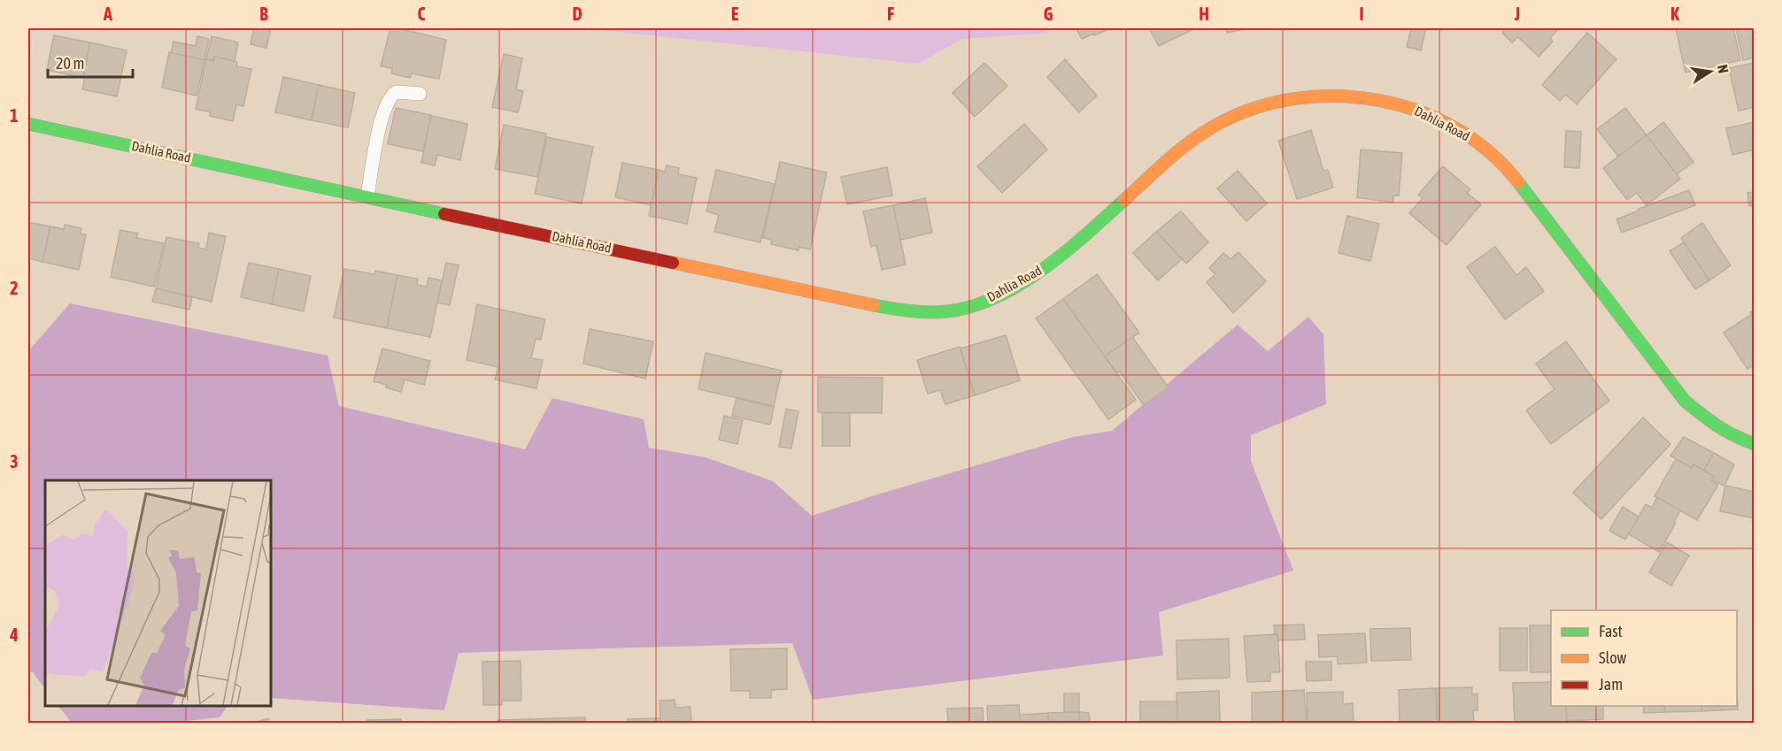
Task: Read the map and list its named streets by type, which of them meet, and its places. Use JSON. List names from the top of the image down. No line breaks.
{"streets":{"street":["Dahlia Road"]},"legend":["Fast","Slow","Jam"],"scale_bar":"20 m","north":"right","grid":{"columns":["A","B","C","D","E","F","G","H","I","J","K"],"rows":["1","2","3","4"]}}
